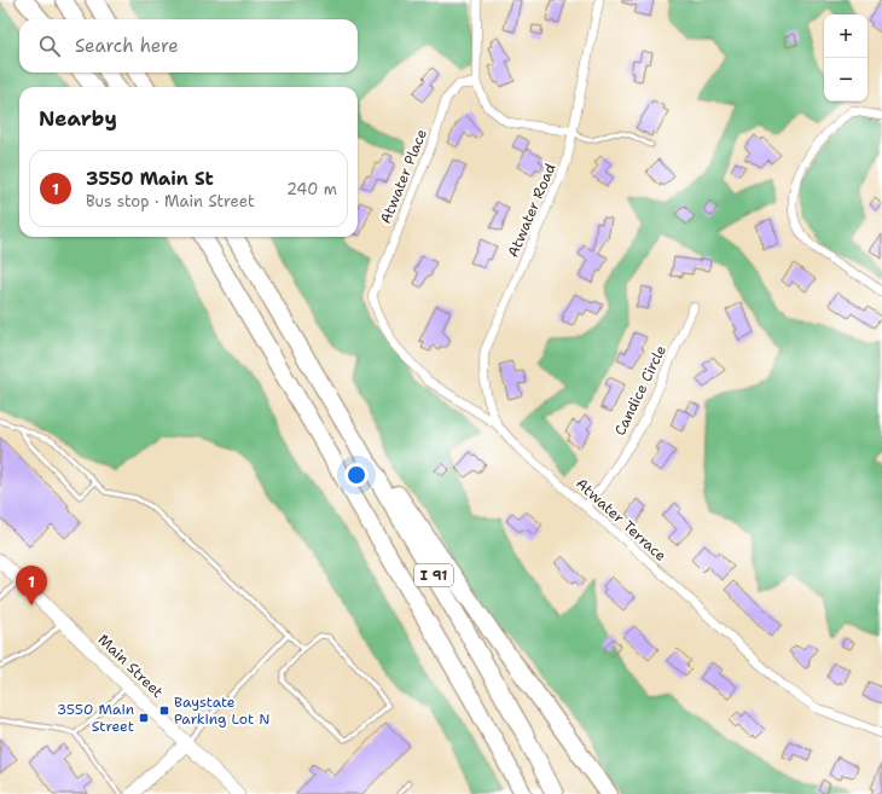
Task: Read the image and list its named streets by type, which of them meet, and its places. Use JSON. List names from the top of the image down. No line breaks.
{"streets":{"highway":["I 91"],"main road":["Main Street"],"street":["Atwater Place","Atwater Road","Candice Circle","Atwater Terrace"]},"crossings":[["Atwater Place","Atwater Terrace"],["Atwater Road","Atwater Terrace"],["Candice Circle","Atwater Terrace"]],"places":{"transit":["Baystate Parking Lot N","3550 Main Street"]},"page":{"map_buttons":["+","−"],"search":"Search here","heading":"Nearby","list":[{"mark":"1","name":"3550 Main St","note":"Bus stop · Main Street","value":"240 m"}],"pins":"1"}}
